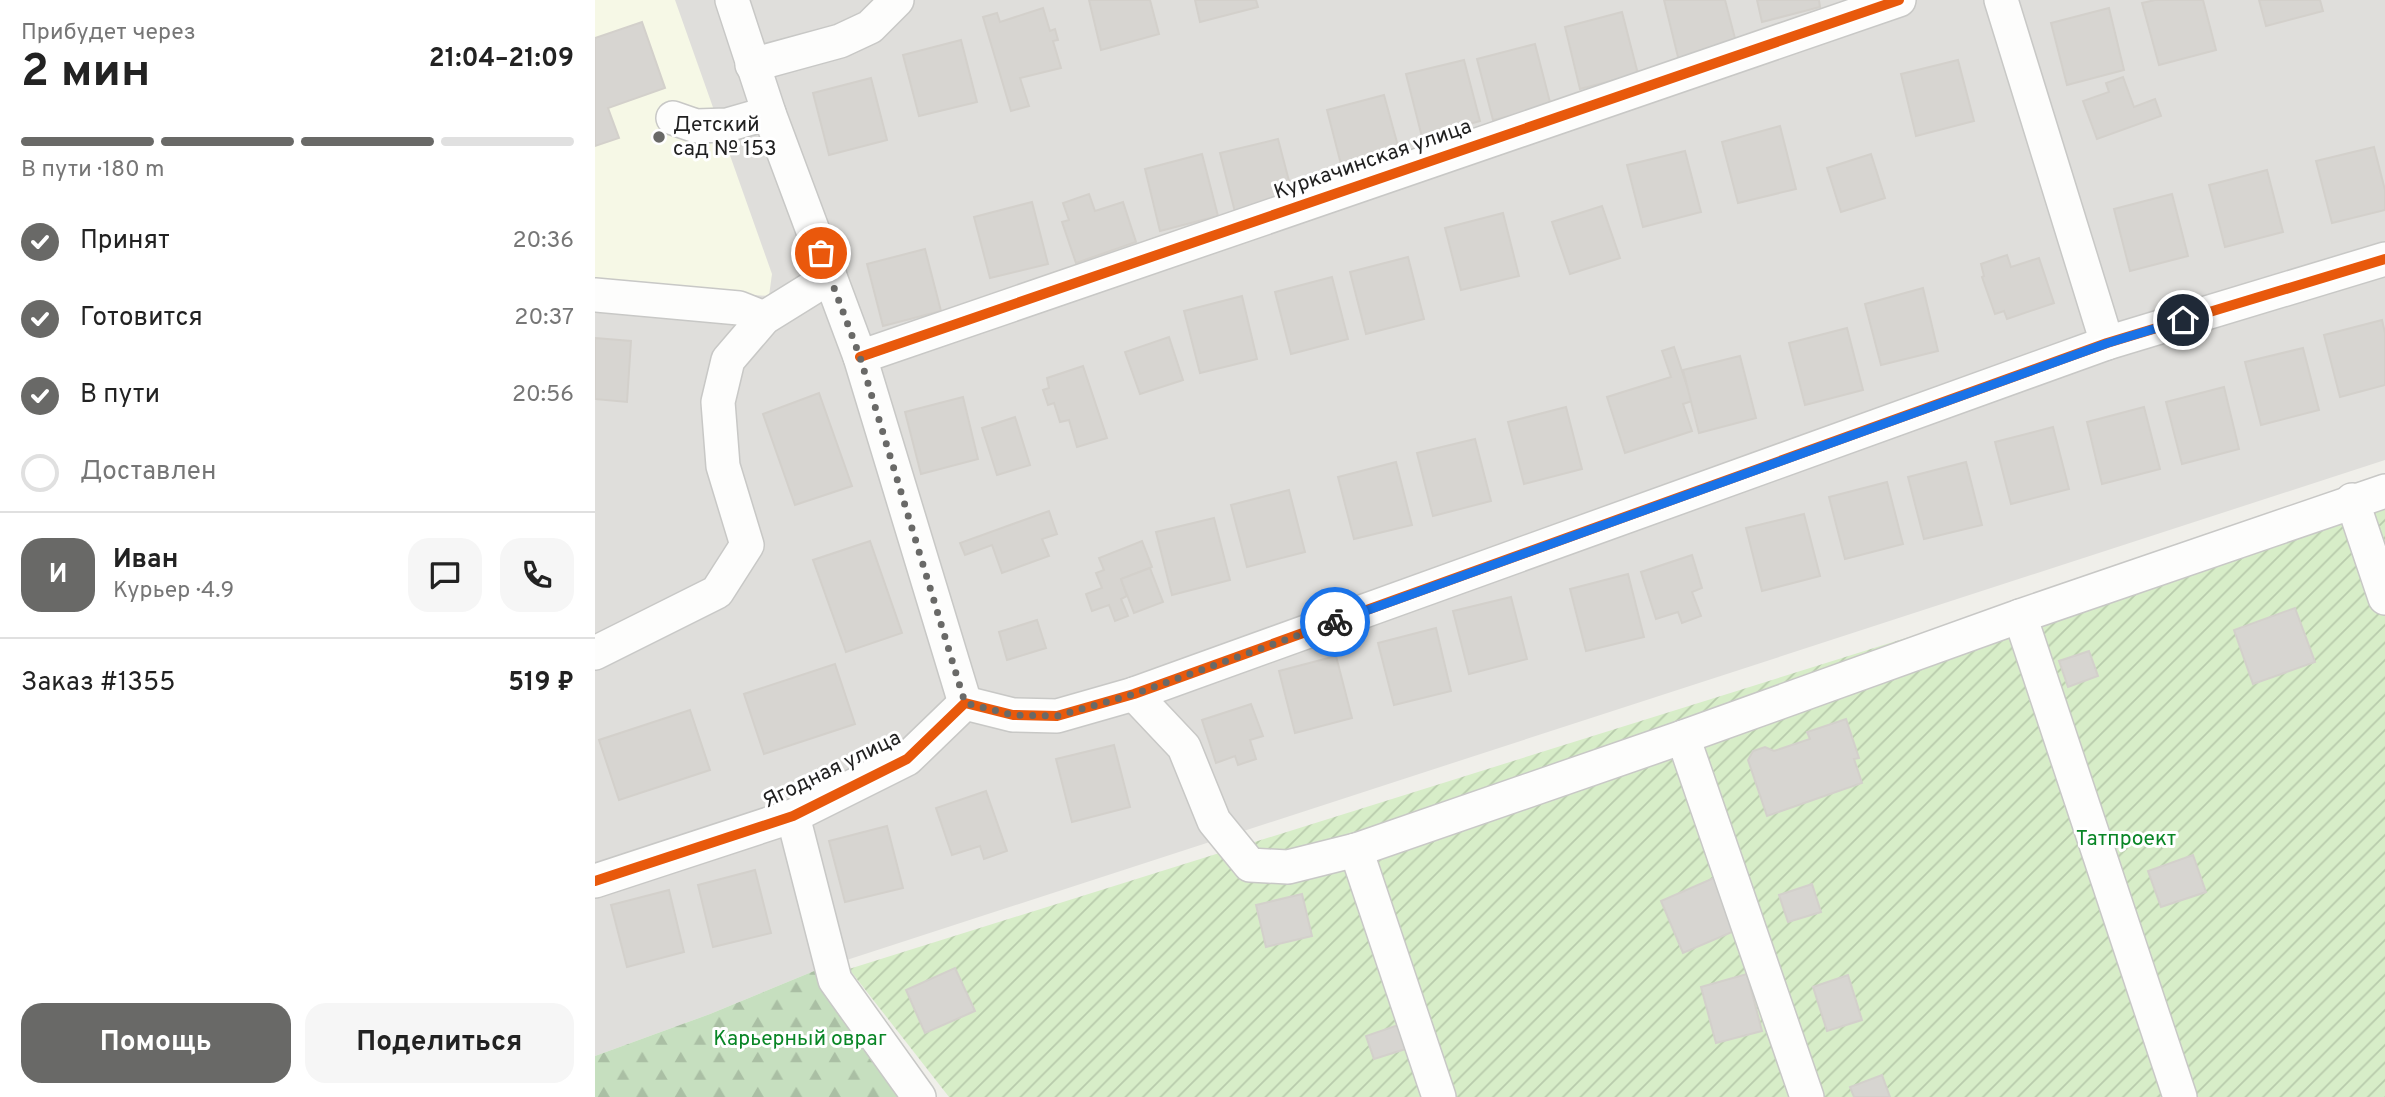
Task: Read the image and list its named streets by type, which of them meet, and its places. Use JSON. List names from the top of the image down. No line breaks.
{"streets":{"street":["Куркачинская улица","Ягодная улица"]},"parks":["Татпроект","Карьерный овраг"],"places":["Детский сад № 153"],"page":{"heading":["2 мин","Прибудет через","21:04–21:09"],"panel":["Иван","Курьер · 4.9","Заказ #1355","519 ₽"],"bar":"В пути · 180 m","list":[["Принят","20:36"],["Готовится","20:37"],["В пути","20:56"],"Доставлен"],"round":"И","buttons":["Помощь","Поделиться"]}}
